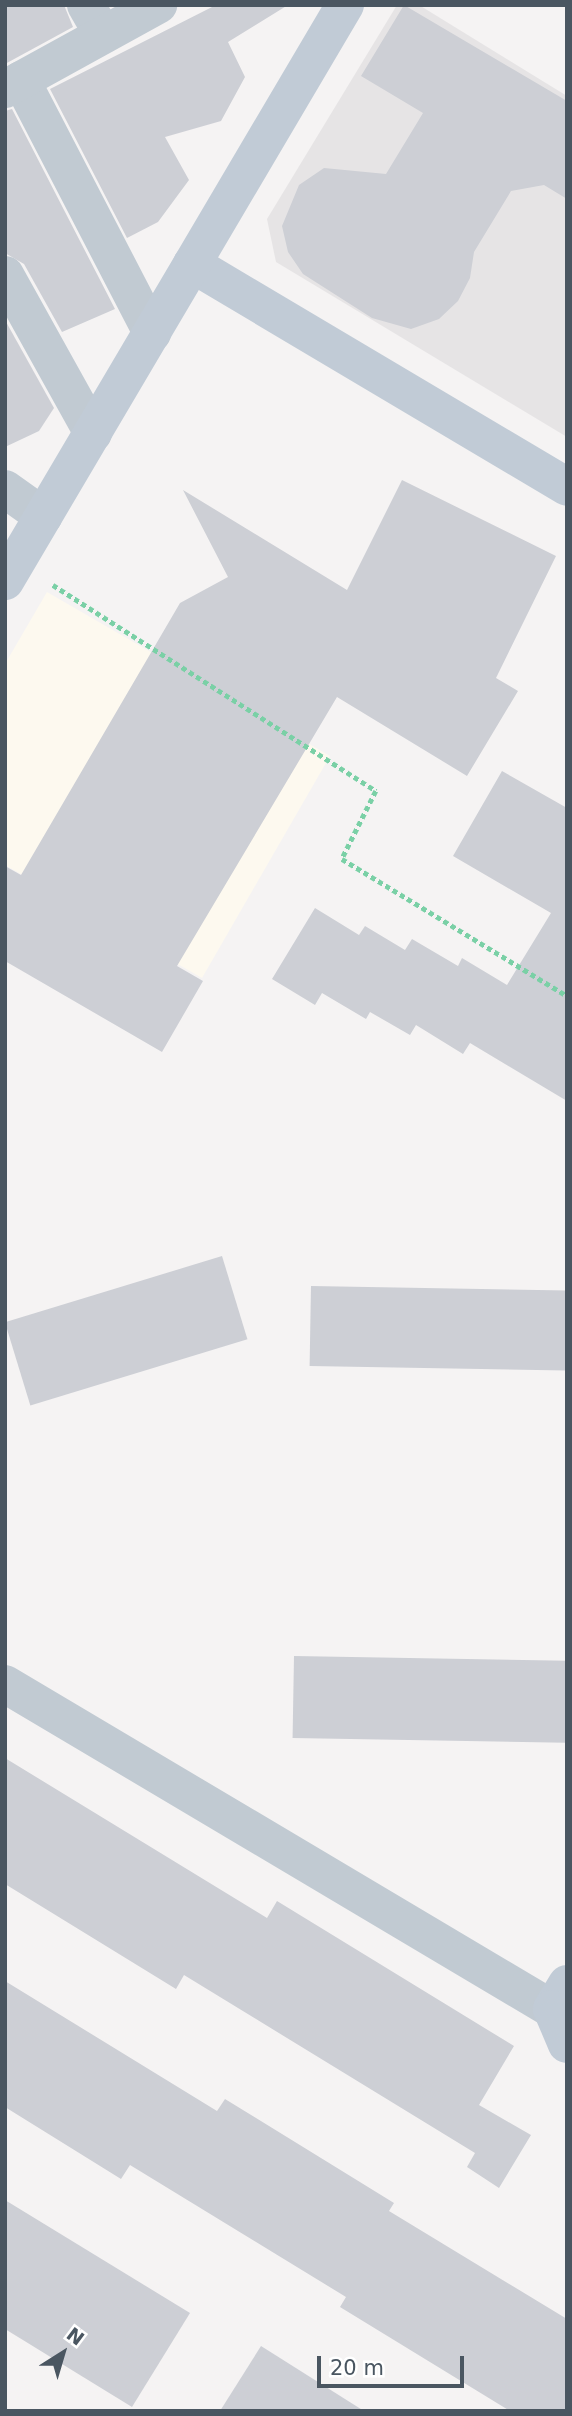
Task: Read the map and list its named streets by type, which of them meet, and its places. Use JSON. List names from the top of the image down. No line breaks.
{"scale_bar":"20 m","north":"top right"}
